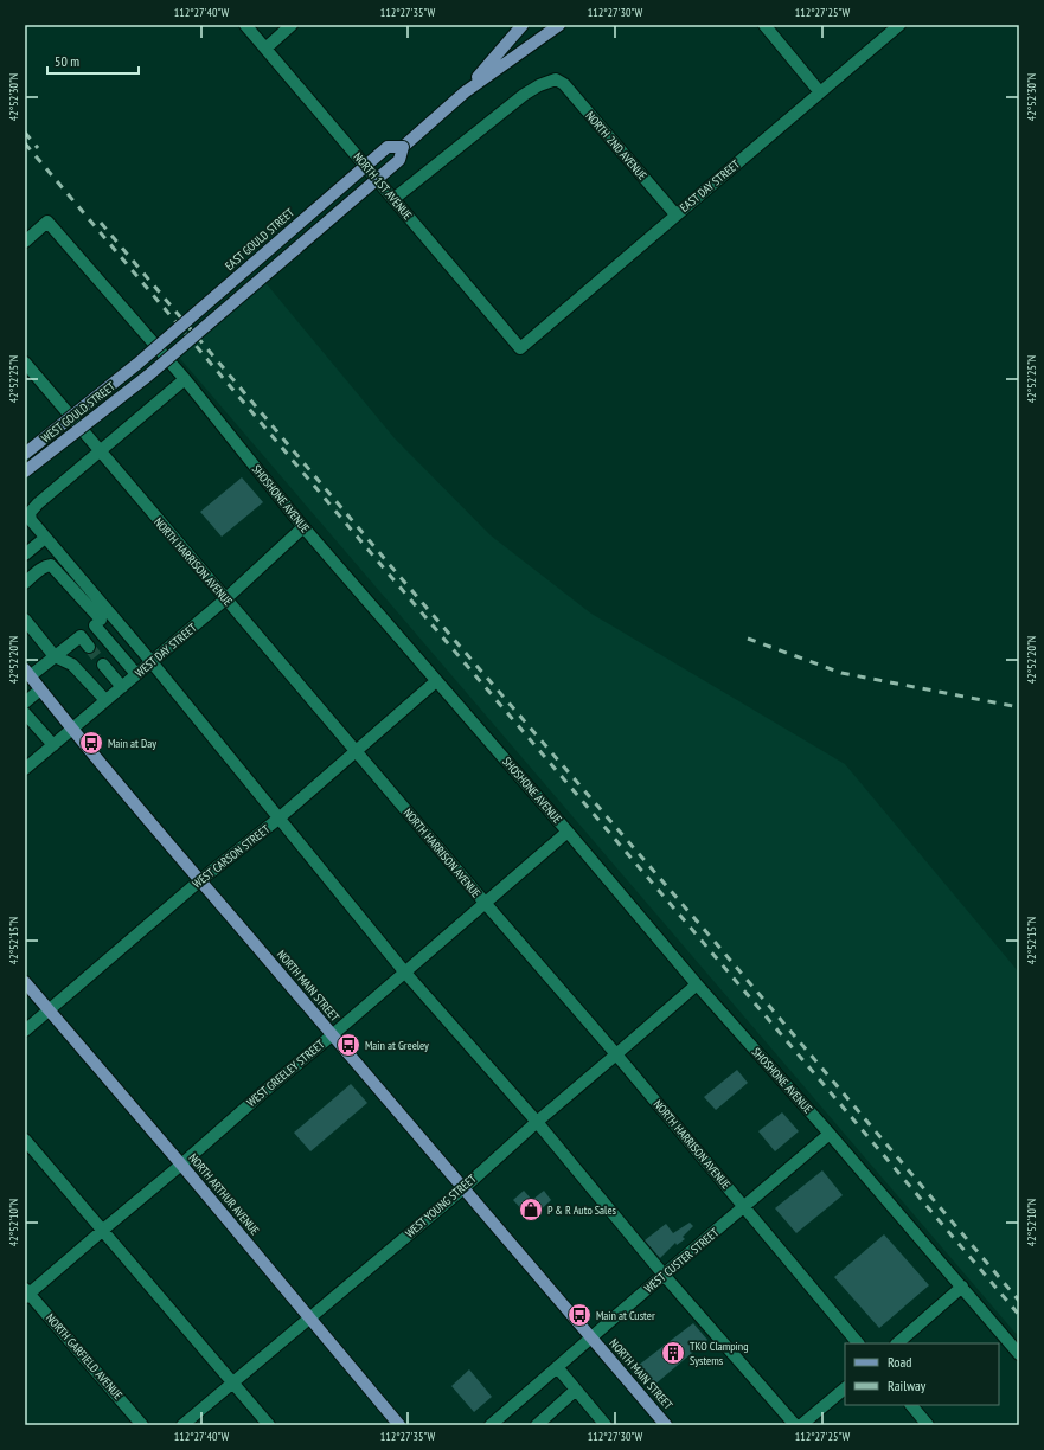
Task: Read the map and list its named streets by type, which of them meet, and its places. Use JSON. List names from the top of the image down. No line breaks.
{"streets":{"main road":["EAST GOULD STREET","WEST GOULD STREET","NORTH MAIN STREET","NORTH ARTHUR AVENUE"],"street":["NORTH 2ND AVENUE","NORTH 1ST AVENUE","EAST DAY STREET","SHOSHONE AVENUE","NORTH HARRISON AVENUE","WEST DAY STREET","WEST CARSON STREET","WEST GREELEY STREET","WEST YOUNG STREET","WEST CUSTER STREET","NORTH GARFIELD AVENUE"]},"crossings":[["NORTH 2ND AVENUE","NORTH 1ST AVENUE"],["NORTH 2ND AVENUE","EAST DAY STREET"],["NORTH 1ST AVENUE","EAST DAY STREET"],["EAST GOULD STREET","WEST GOULD STREET"],["SHOSHONE AVENUE","WEST DAY STREET"],["SHOSHONE AVENUE","WEST CARSON STREET"],["SHOSHONE AVENUE","WEST GREELEY STREET"],["SHOSHONE AVENUE","WEST YOUNG STREET"],["SHOSHONE AVENUE","WEST CUSTER STREET"],["NORTH HARRISON AVENUE","WEST DAY STREET"],["NORTH HARRISON AVENUE","WEST CARSON STREET"],["NORTH HARRISON AVENUE","WEST GREELEY STREET"],["NORTH HARRISON AVENUE","WEST YOUNG STREET"],["NORTH HARRISON AVENUE","WEST CUSTER STREET"],["WEST DAY STREET","NORTH MAIN STREET"],["WEST CARSON STREET","NORTH MAIN STREET"],["WEST CARSON STREET","NORTH ARTHUR AVENUE"],["NORTH MAIN STREET","WEST GREELEY STREET"],["NORTH MAIN STREET","WEST YOUNG STREET"],["NORTH MAIN STREET","WEST CUSTER STREET"],["WEST GREELEY STREET","NORTH ARTHUR AVENUE"],["WEST GREELEY STREET","NORTH GARFIELD AVENUE"],["NORTH ARTHUR AVENUE","WEST YOUNG STREET"]],"places":{"bus stop":["Main at Day","Main at Greeley","Main at Custer"],"shop":["P & R Auto Sales"],"building":["TKO Clamping Systems"]},"legend":["Road","Railway"],"scale_bar":"50 m","coordinates":["112°27'40\"W","112°27'35\"W","112°27'30\"W","112°27'25\"W","42°52'30\"N","42°52'25\"N","42°52'20\"N","42°52'15\"N","42°52'10\"N"]}
